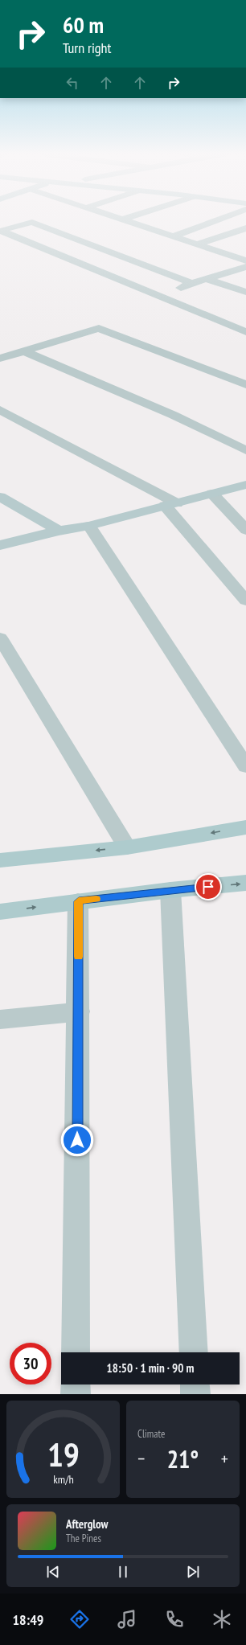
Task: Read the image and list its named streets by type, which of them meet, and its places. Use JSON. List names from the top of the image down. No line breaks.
{"page":{"turn":["60 m","Turn right"],"limit":"30","trip":"18:50 · 1 min · 90 m","tile":"Climate","heat":["−","21°","+"],"song":["Afterglow","The Pines"],"tabs":"18:49","gauge":["19","km/h"]}}
